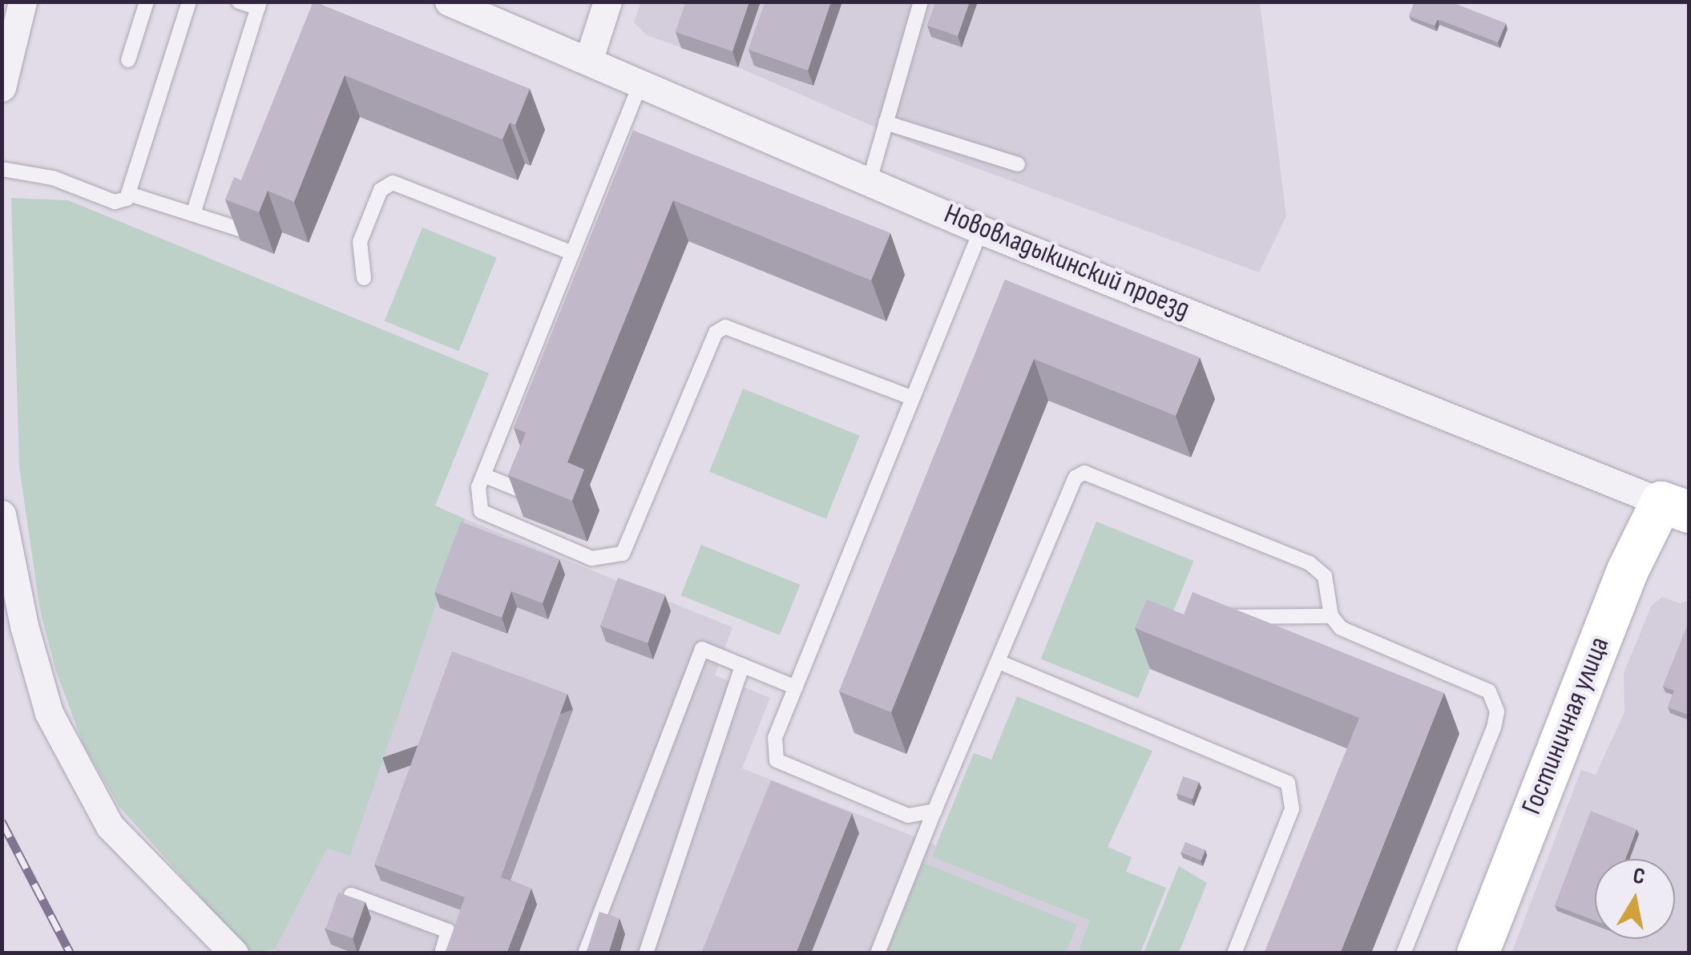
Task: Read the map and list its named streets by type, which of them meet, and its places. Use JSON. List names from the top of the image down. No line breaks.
{"streets":{"street":["Нововладыкинский проезд","Гостиничная улица"]},"crossings":[["Нововладыкинский проезд","Гостиничная улица"]],"north":"top"}
